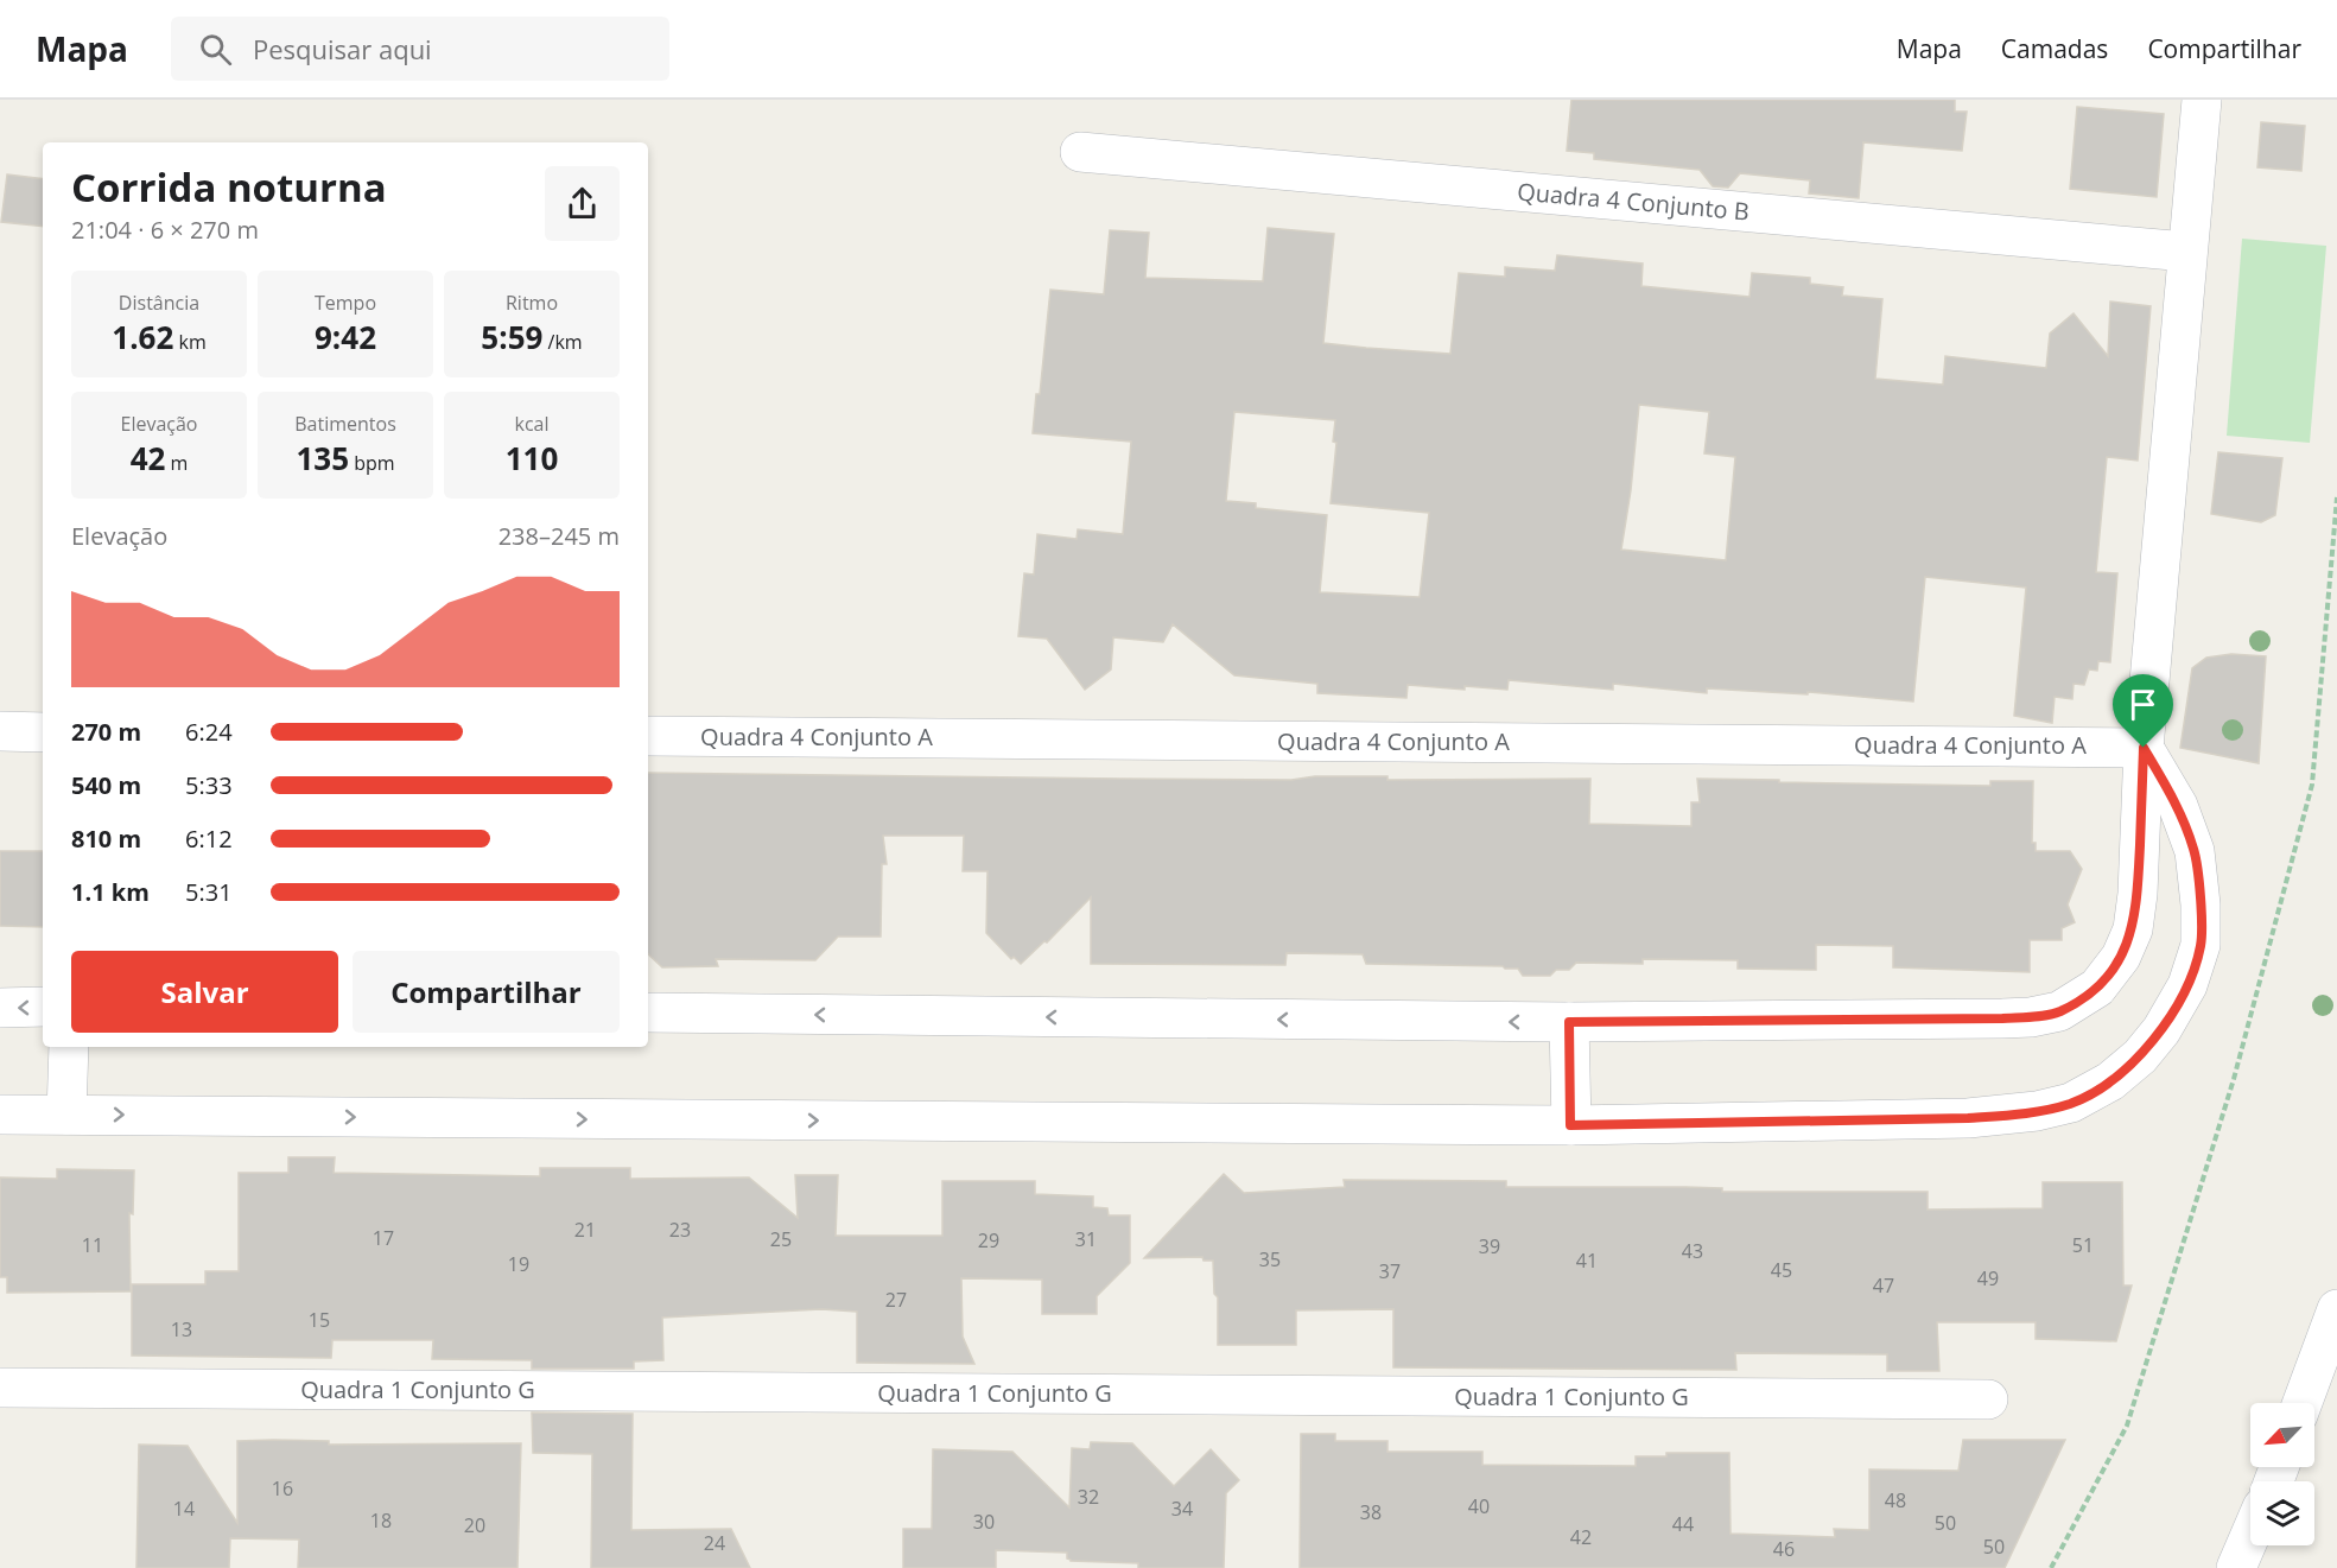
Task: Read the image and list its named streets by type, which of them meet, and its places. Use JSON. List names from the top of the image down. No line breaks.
{"streets":{"street":["Quadra 4 Conjunto B","Quadra 4 Conjunto A","Quadra 1 Conjunto G"]},"house_numbers":["21","23","17","25","31","29","11","51","39","43","35","41","19","45","37","49","47","27","15","13","16","32","48","40","14","34","38","18","30","50","44","20","42","24","50","46"],"north":"bottom left","page":{"header":"Mapa","search":"Pesquisar aqui","nav":["Mapa","Camadas","Compartilhar"],"heading":["Corrida noturna","21:04 · 6 × 270 m"],"stats":[["Distância","1.62 km"],["Tempo","9:42"],["Ritmo","5:59 /km"],["Elevação","42 m"],["Batimentos","135 bpm"],["kcal","110"]],"chart":["Elevação","238–245 m"],"list":[{"name":"270 m","note":"6:24"},{"name":"540 m","note":"5:33"},{"name":"810 m","note":"6:12"},{"name":"1.1 km","note":"5:31"}],"buttons":["Salvar","Compartilhar"]}}
